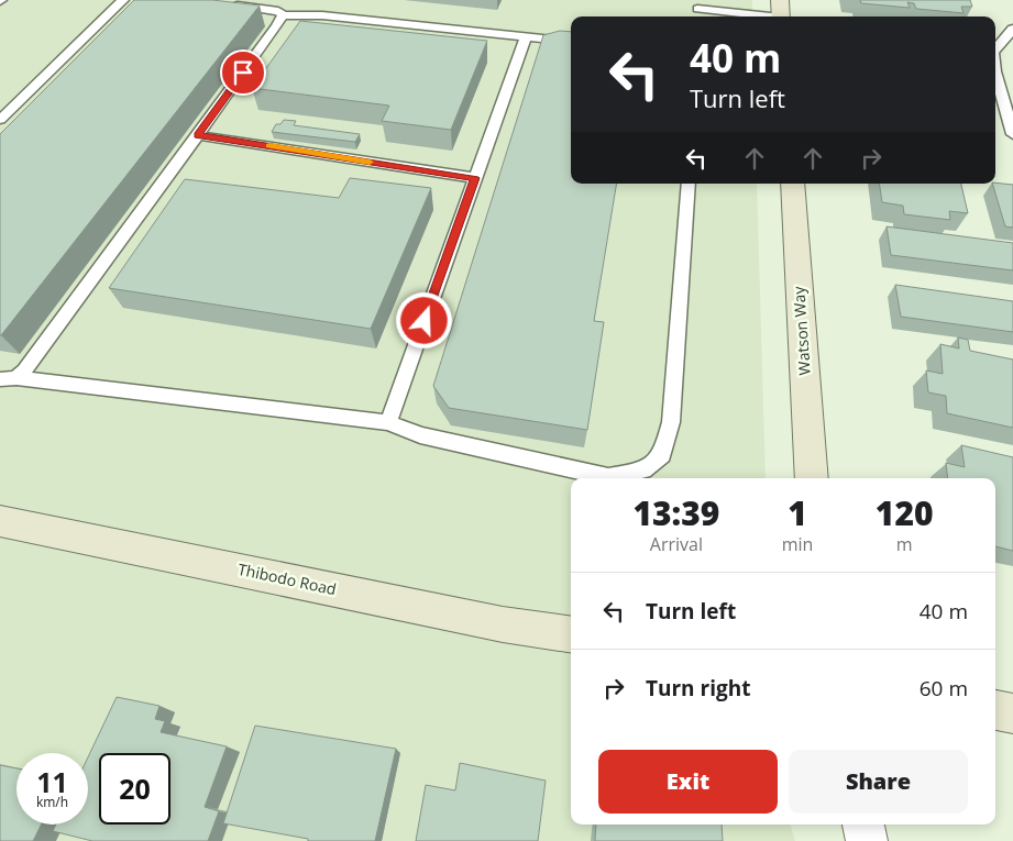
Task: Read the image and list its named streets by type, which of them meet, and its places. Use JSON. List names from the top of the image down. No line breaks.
{"streets":{"street":["Watson Way","Thibodo Road"]},"page":{"turn":["40 m","Turn left"],"eta":["13:39","Arrival","1","min","120","m"],"list":[{"name":"Turn left","value":"40 m"},{"name":"Turn right","value":"60 m"}],"buttons":["Exit","Share"],"speed":"11 km/h","limit":"20"}}
